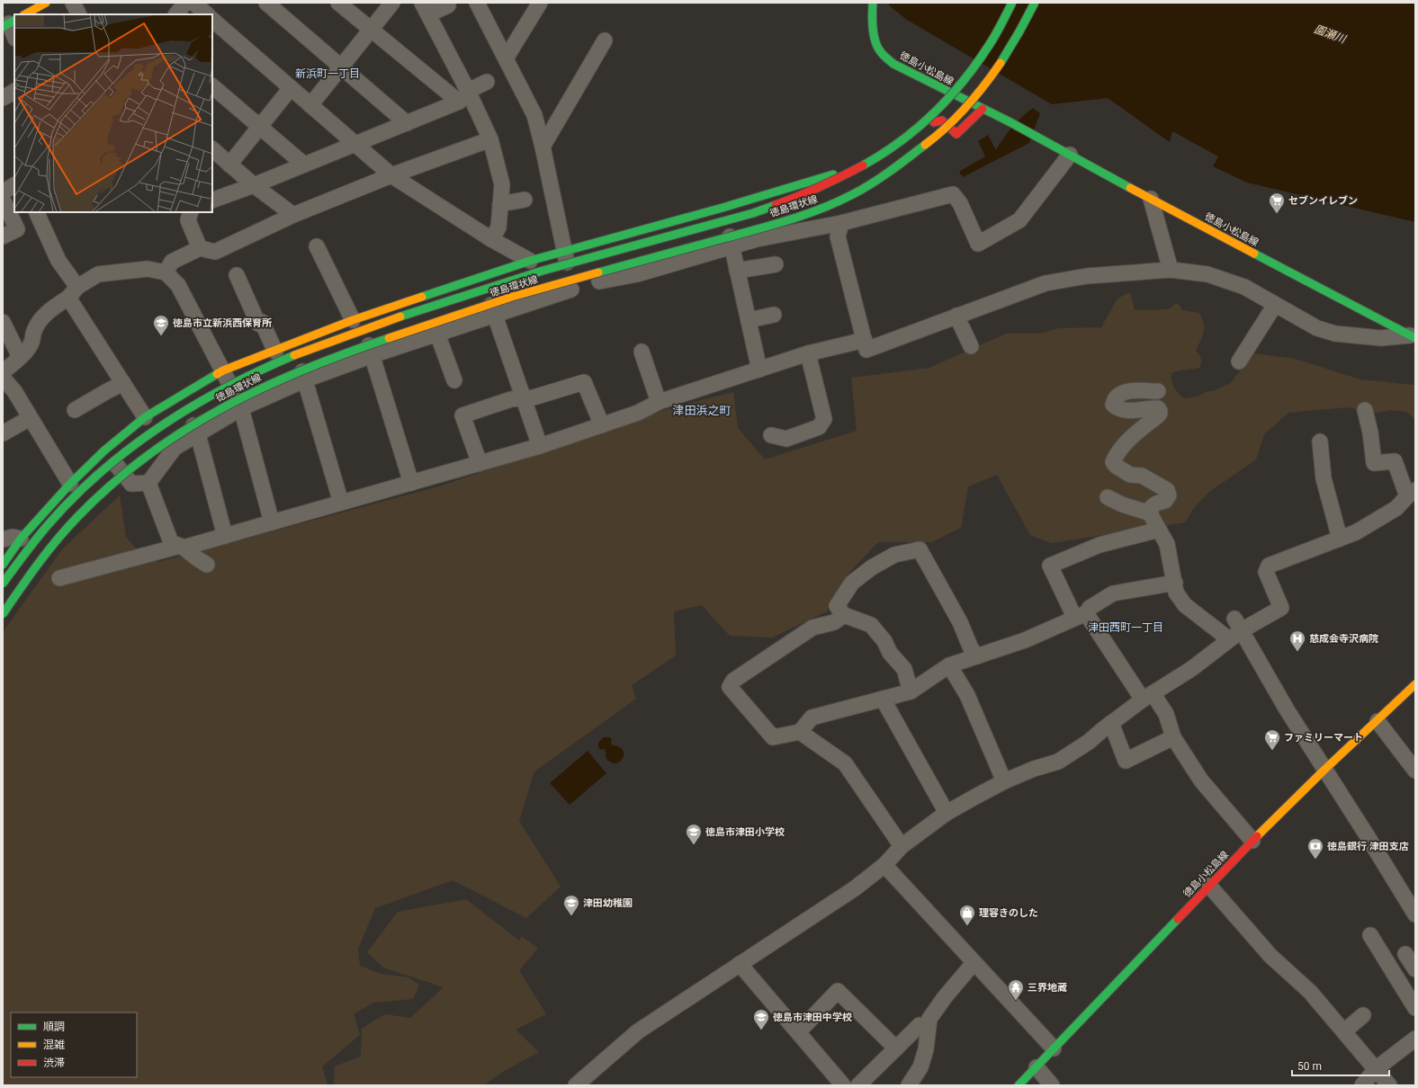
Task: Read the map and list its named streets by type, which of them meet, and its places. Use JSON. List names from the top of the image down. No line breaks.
{"streets":{"main road":["徳島小松島線","徳島環状線"]},"districts":["新浜町一丁目","津田浜之町","津田西町一丁目"],"water":["園瀬川"],"places":{"supermarket":["セブンイレブン","ファミリーマート"],"school or university":["徳島市立新浜西保育所","徳島市津田小学校","津田幼稚園","徳島市津田中学校"],"hospital":["慈成会寺沢病院"],"bank":["徳島銀行 津田支店"],"shop":["理容きのした"],"temple":["三界地蔵"]},"legend":["順調","混雑","渋滞"],"scale_bar":"50 m"}
